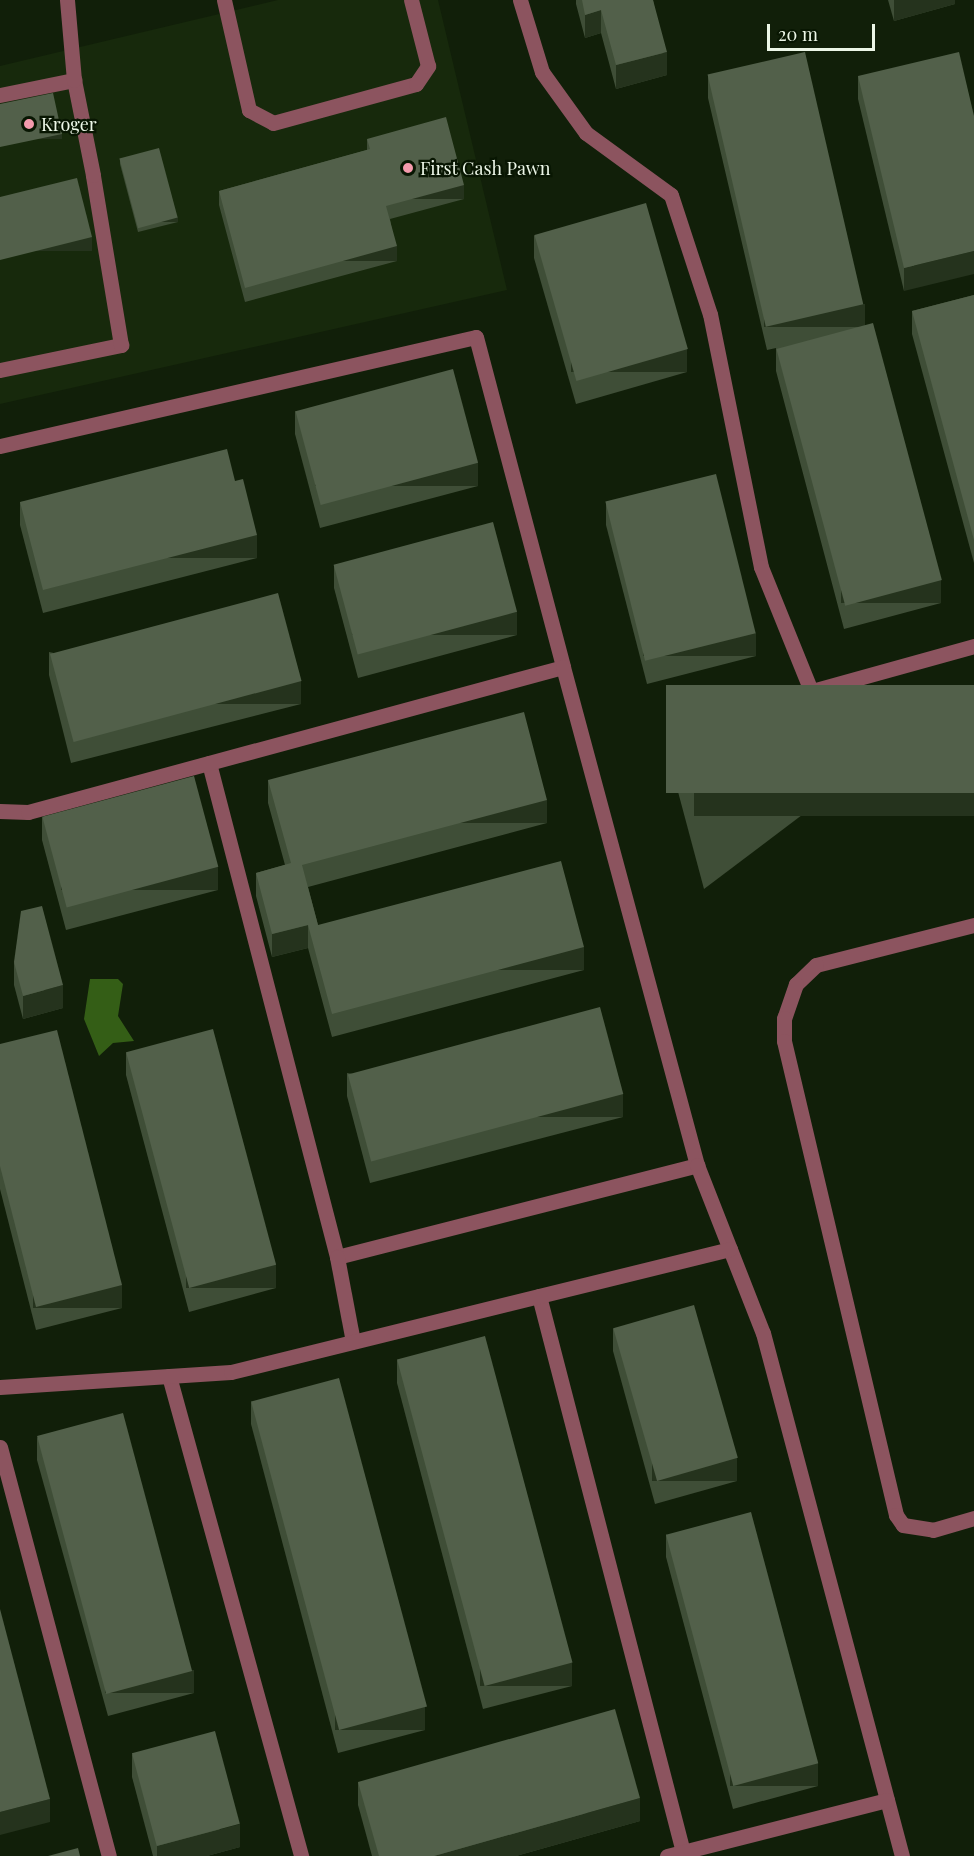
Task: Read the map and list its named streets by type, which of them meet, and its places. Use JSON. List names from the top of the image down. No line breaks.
{"places":["Kroger","First Cash Pawn"],"scale_bar":"20 m"}
